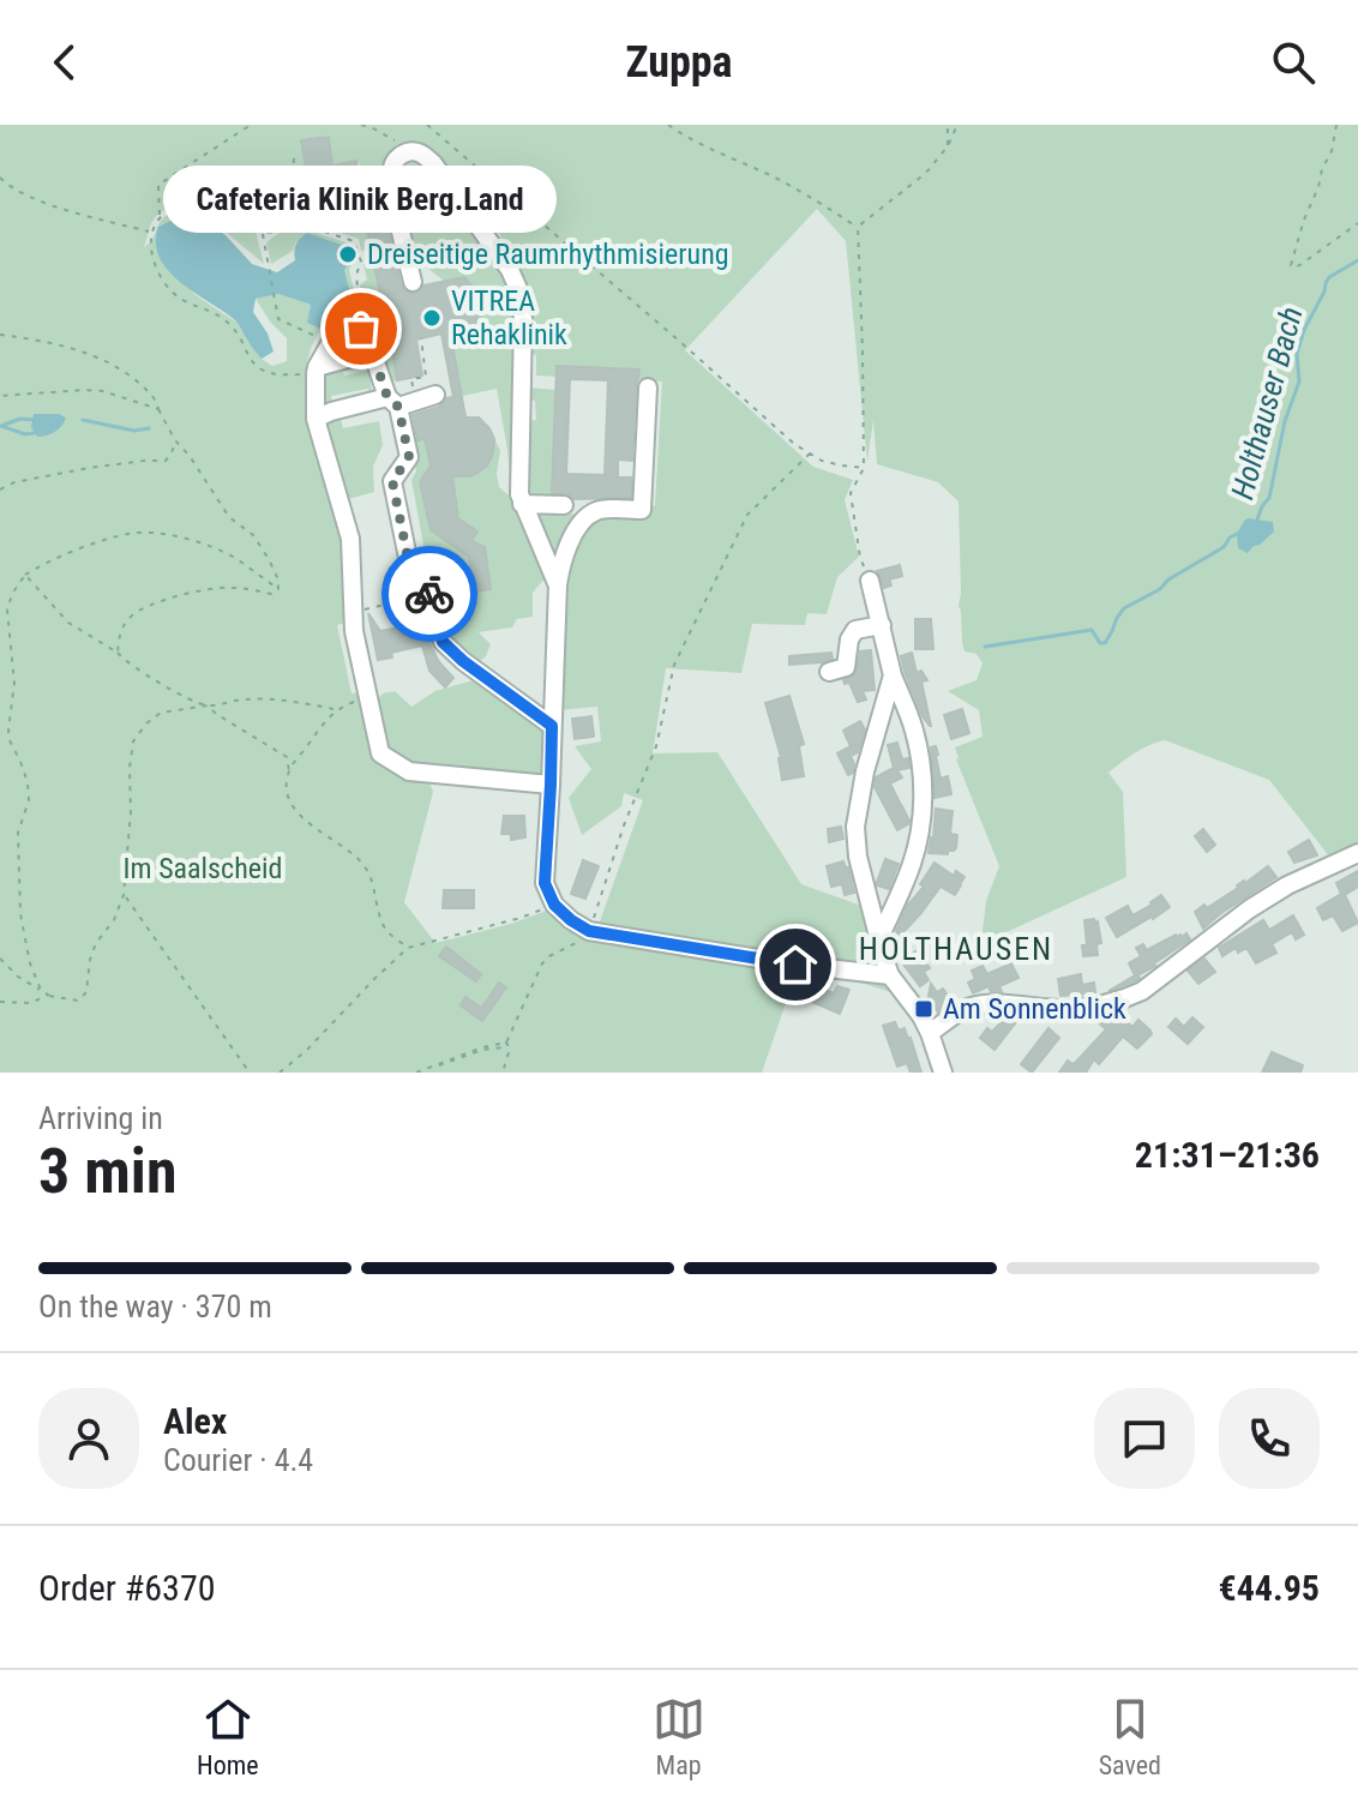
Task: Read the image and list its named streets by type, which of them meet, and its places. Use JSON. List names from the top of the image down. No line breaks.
{"districts":["HOLTHAUSEN"],"water":["Holthauser Bach"],"parks":["Im Saalscheid"],"places":{"other":["Dreiseitige Raumrhythmisierung","VITREA Rehaklinik","Cafeteria Klinik Berg.Land"],"transit":["Am Sonnenblick"]},"page":{"header":"Zuppa","bubble":"Cafeteria Klinik Berg.Land","heading":["3 min","Arriving in","21:31–21:36"],"panel":["Alex","Courier · 4.4","Order #6370","€44.95"],"bar":"On the way · 370 m","tabs":["Home","Map","Saved"]}}
